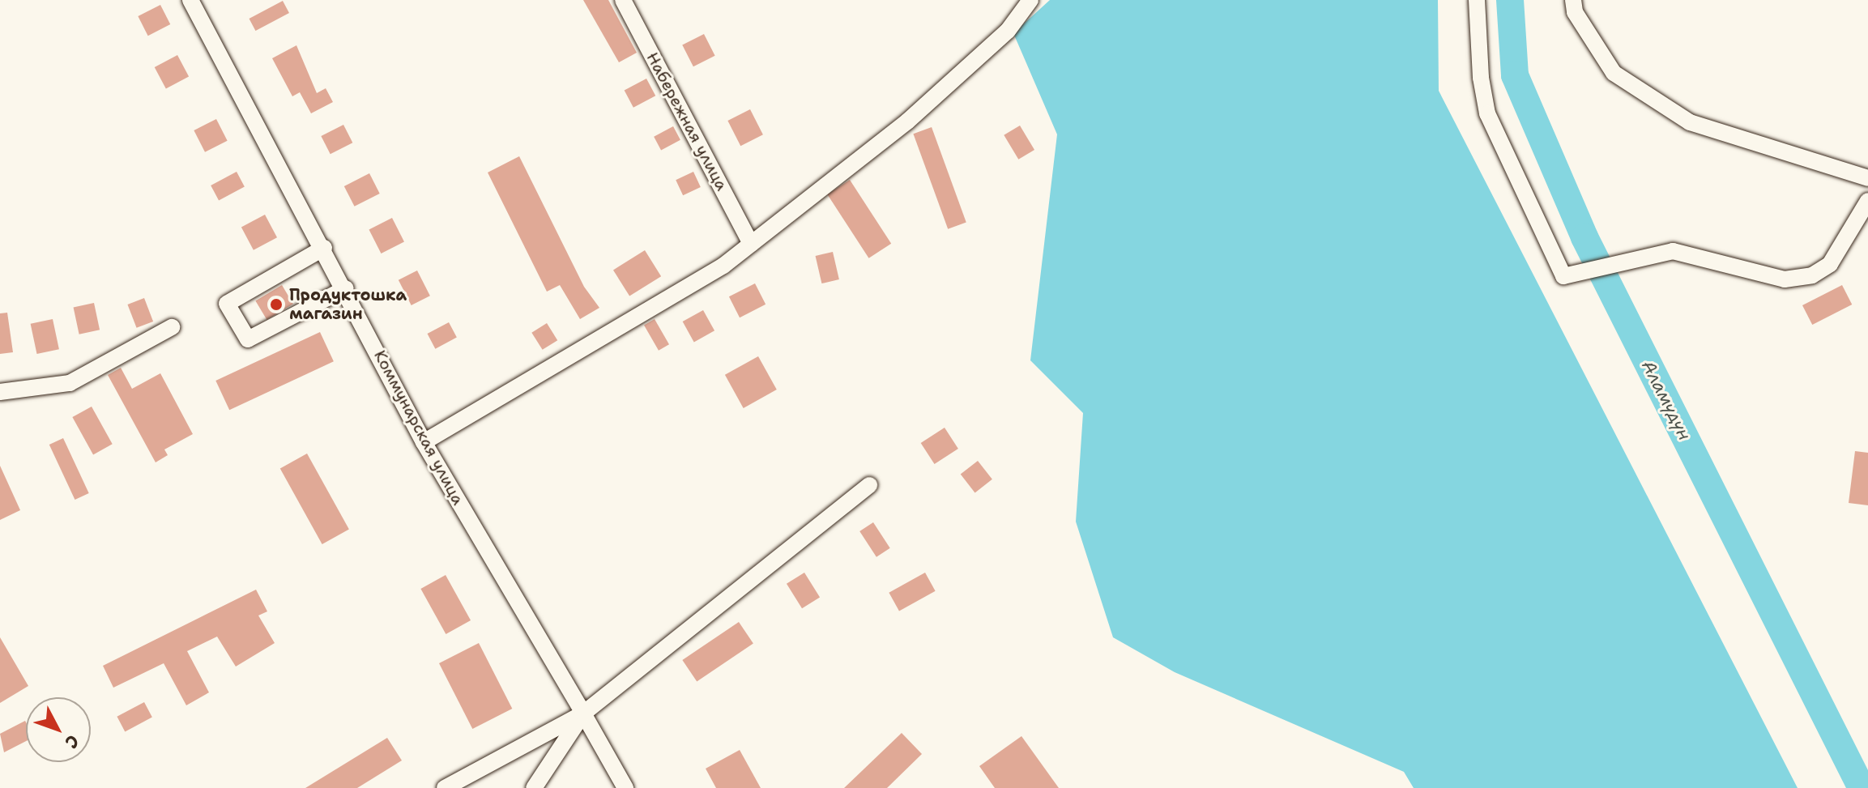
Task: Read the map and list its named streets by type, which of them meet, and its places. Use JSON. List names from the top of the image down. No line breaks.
{"streets":{"street":["Набережная улица","Коммунарская улица"]},"water":["Аламүдүн"],"places":["Продуктошка магазин"],"north":"bottom right"}
